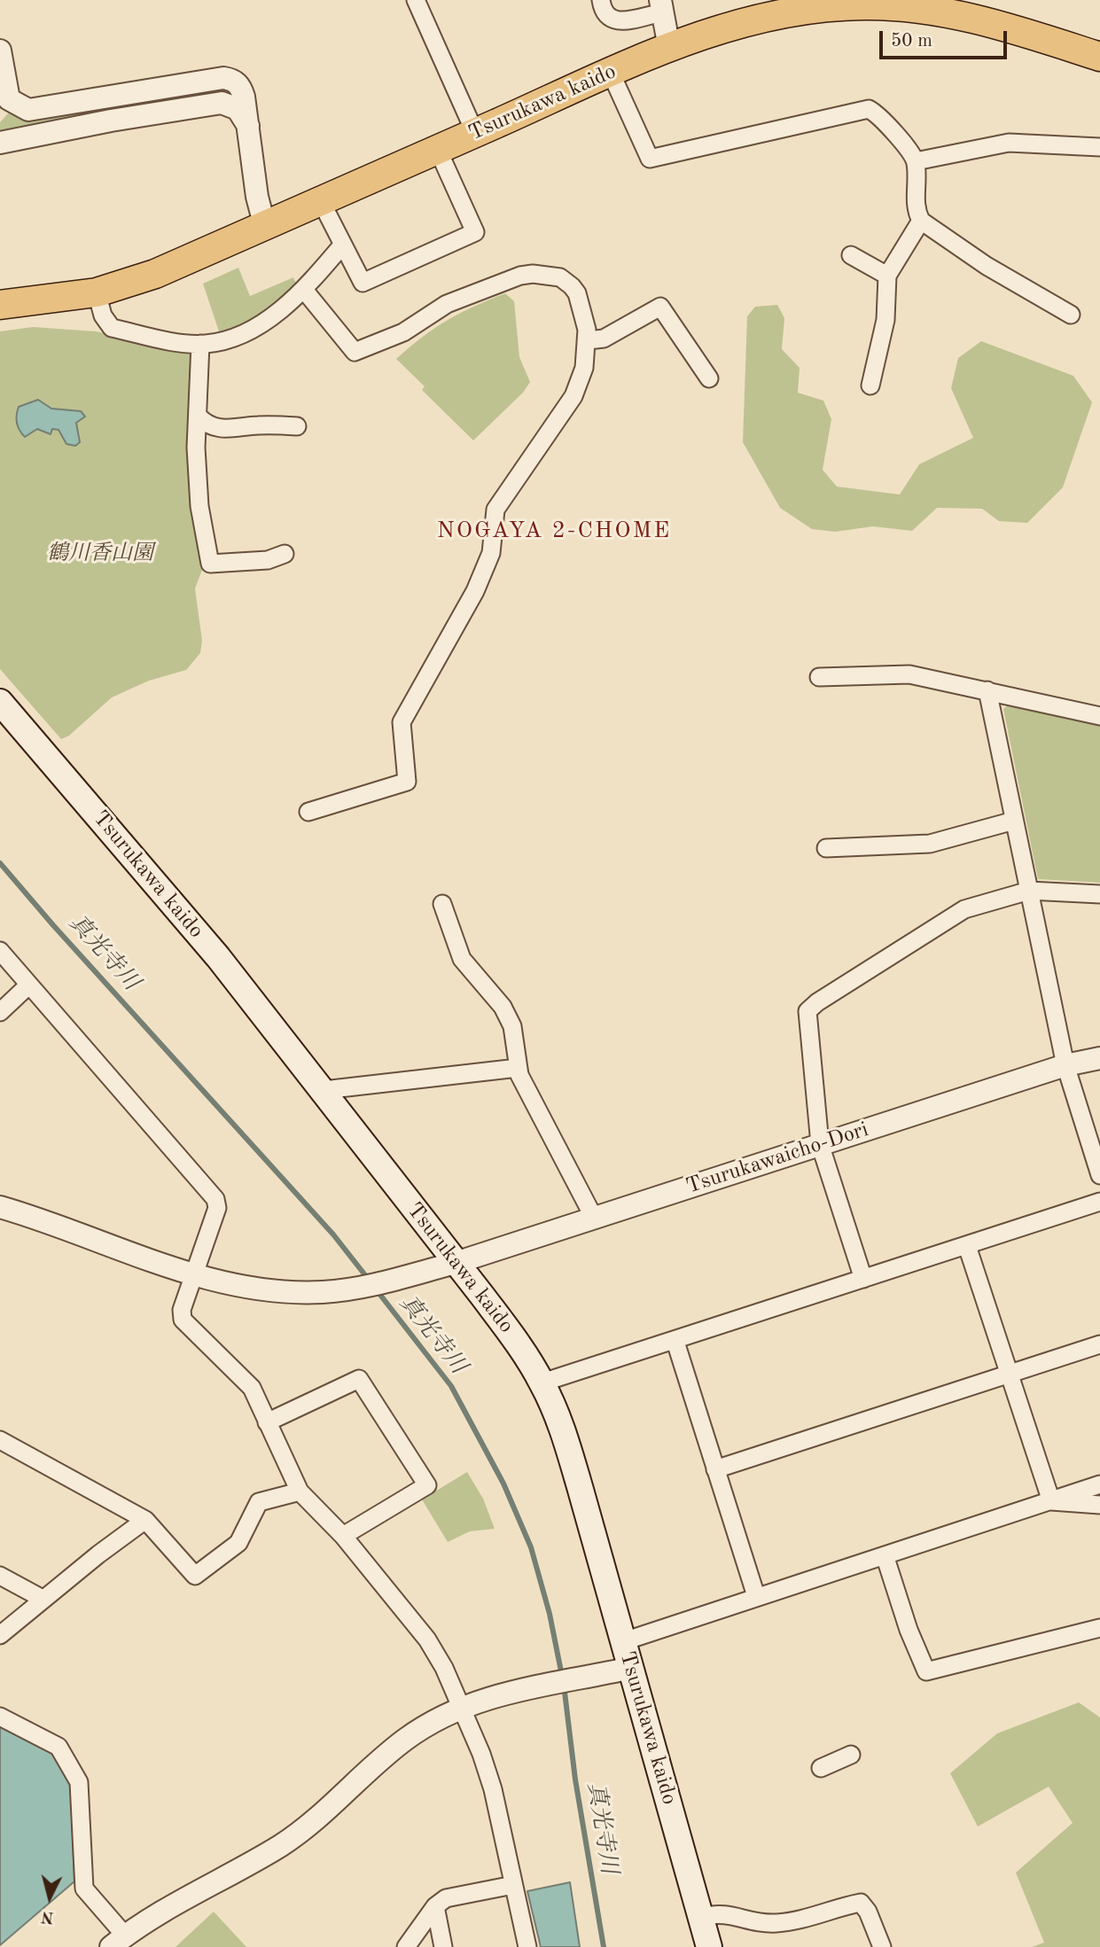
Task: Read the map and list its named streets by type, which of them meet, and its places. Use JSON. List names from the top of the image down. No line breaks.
{"streets":{"main road":["Tsurukawa kaido"],"street":["Tsurukawaicho-Dori"]},"crossings":[["Tsurukawa kaido","Tsurukawaicho-Dori"]],"districts":["NOGAYA 2-CHOME"],"water":["真光寺川"],"parks":["鶴川香山園"],"scale_bar":"50 m","north":"bottom"}
